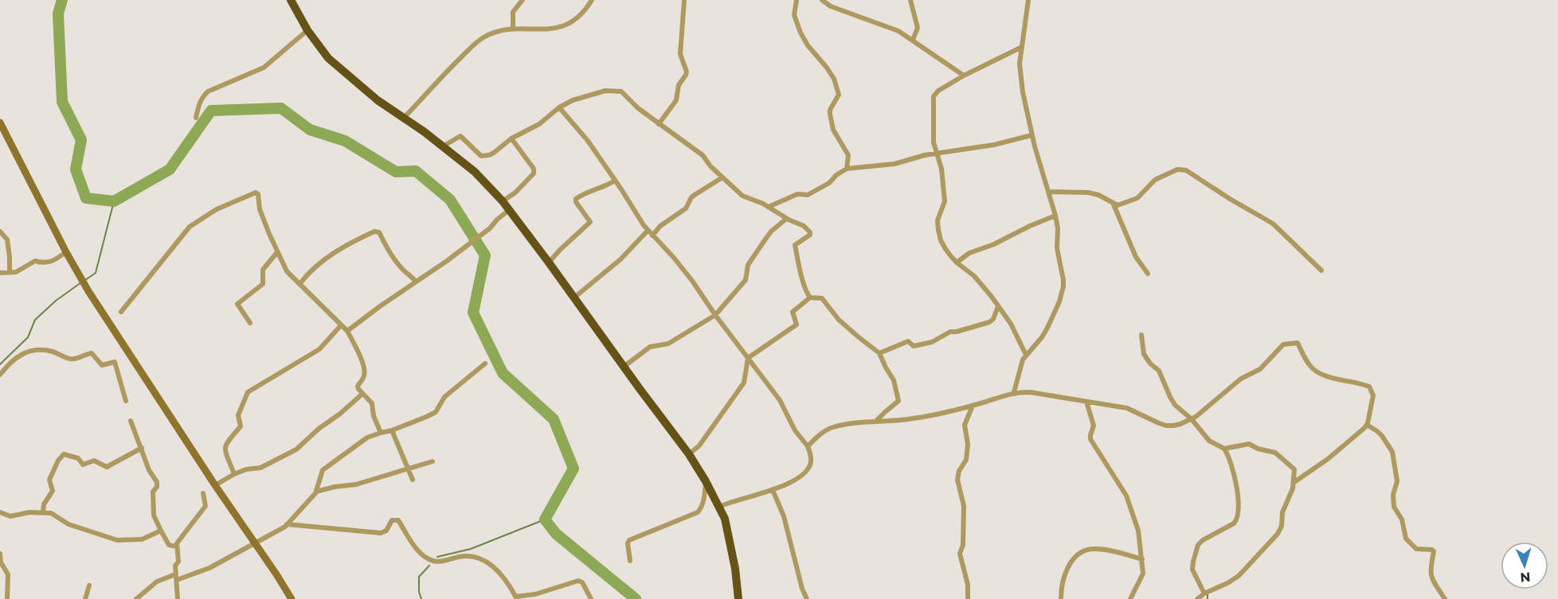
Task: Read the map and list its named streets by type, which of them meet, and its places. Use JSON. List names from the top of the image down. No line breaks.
{"north":"bottom"}
